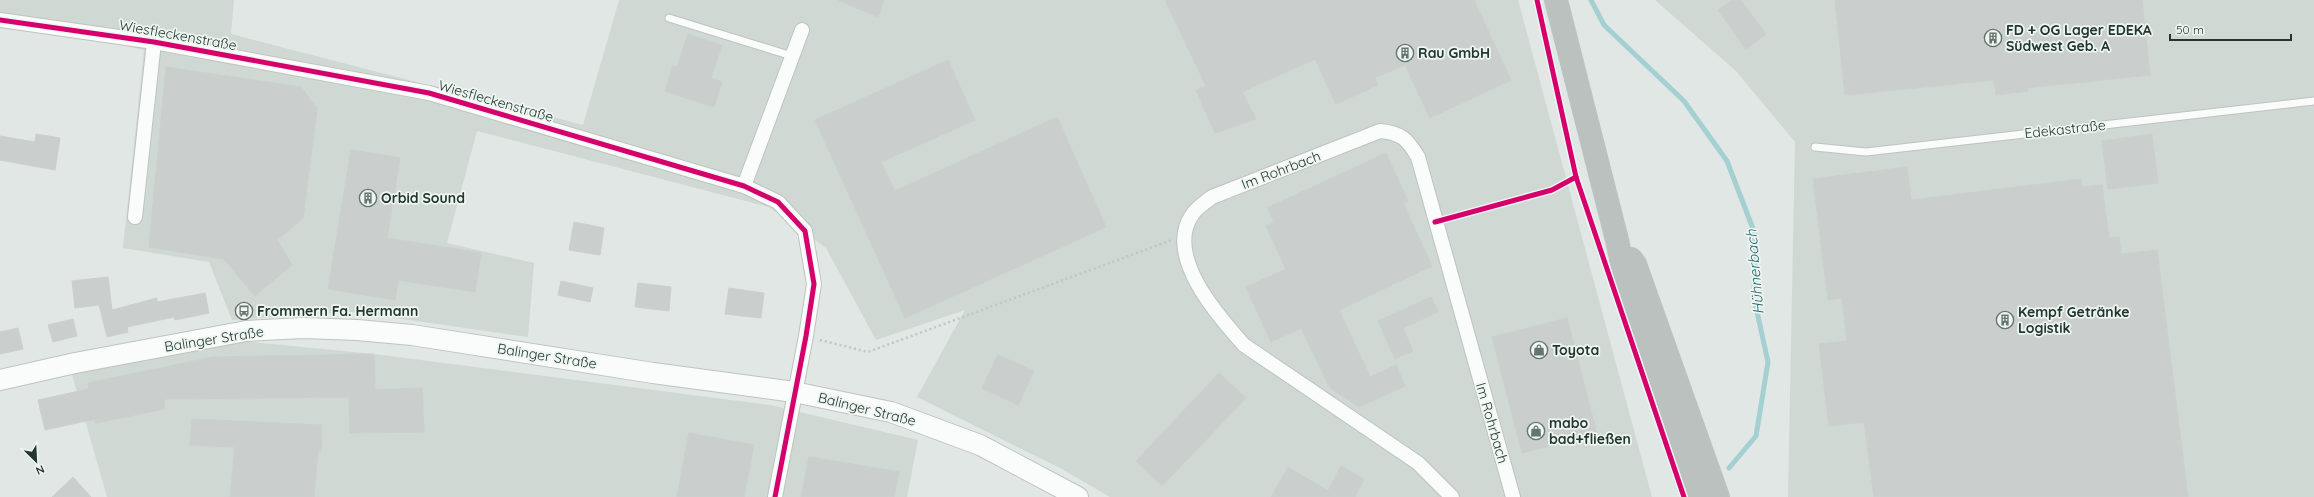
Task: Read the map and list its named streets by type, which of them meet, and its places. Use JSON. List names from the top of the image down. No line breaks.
{"streets":{"main road":["Balinger Straße"],"street":["Wiesfleckenstraße","Im Rohrbach"],"lane":["Edekastraße"]},"crossings":[["Wiesfleckenstraße","Balinger Straße"]],"water":["Hühnerbach"],"places":{"building":["FD + OG Lager EDEKA Südwest Geb. A","Rau GmbH","Orbid Sound","Kempf Getränke Logistik"],"bus stop":["Frommern Fa. Hermann"],"shop":["Toyota","mabo bad+fließen"]},"scale_bar":"50 m","north":"bottom right"}
